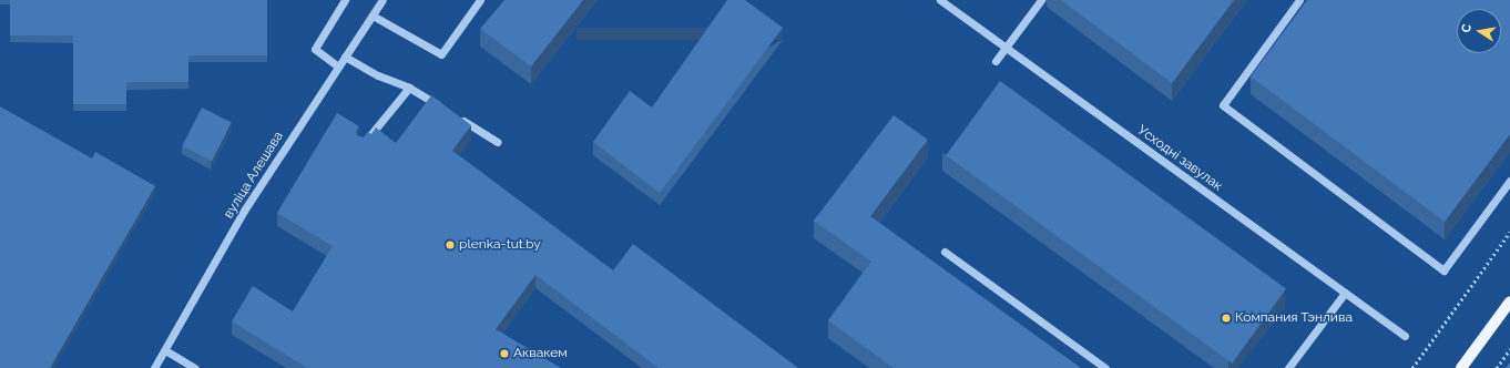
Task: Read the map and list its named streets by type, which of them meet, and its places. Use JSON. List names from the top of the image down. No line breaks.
{"streets":{"street":["Усходні завулак","вуліца Алешава"]},"places":["plenka-tut.by","Компания Тэнлива","Аквакем"],"north":"left"}
